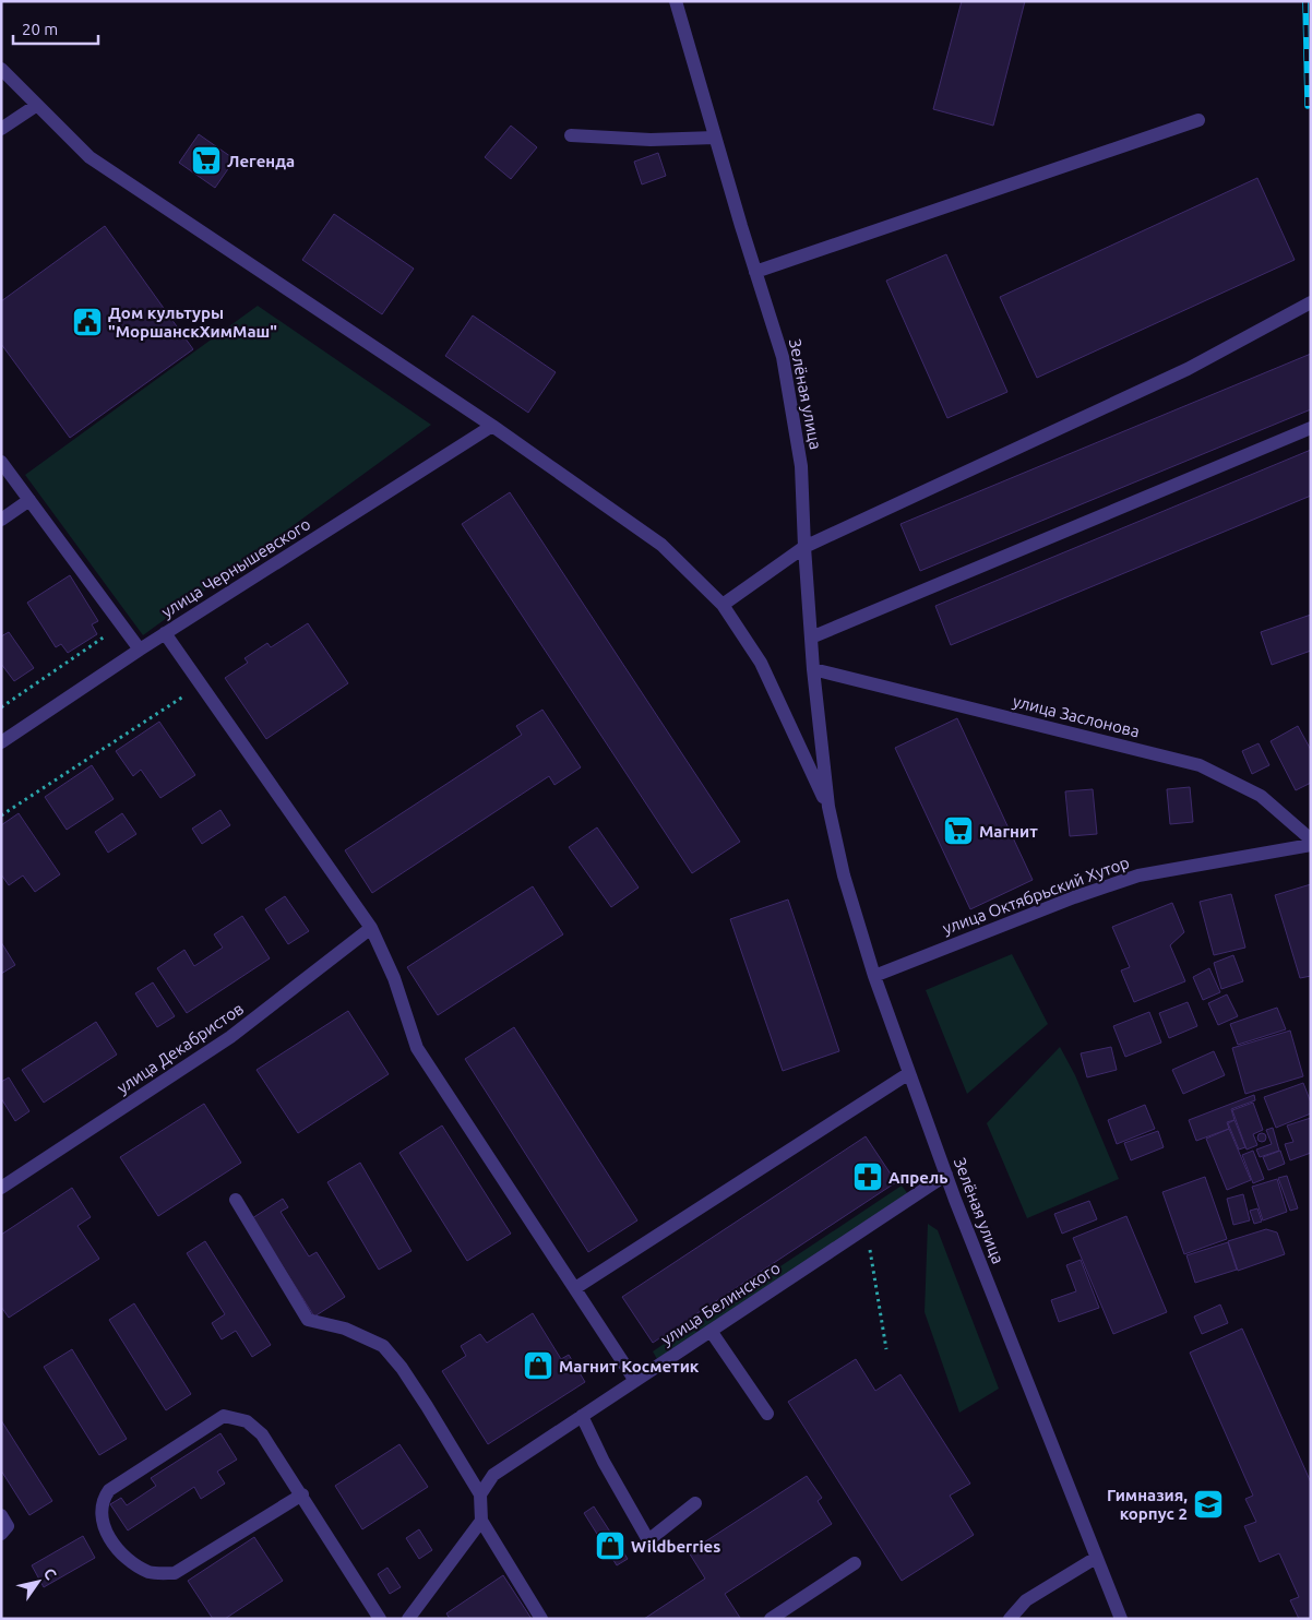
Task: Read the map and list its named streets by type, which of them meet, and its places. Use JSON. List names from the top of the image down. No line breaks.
{"streets":{"street":["Зелёная улица","улица Чернышевского","улица Заслонова","улица Октябрьский Хутор","улица Декабристов","улица Белинского"]},"crossings":[["Зелёная улица","улица Чернышевского"],["Зелёная улица","улица Заслонова"],["Зелёная улица","улица Октябрьский Хутор"],["Зелёная улица","улица Белинского"]],"places":{"supermarket":["Легенда","Магнит"],"public building":["Дом культуры \"МоршанскХимМаш\""],"pharmacy":["Апрель"],"shop":["Магнит Косметик","Wildberries"],"school or university":["Гимназия, корпус 2"]},"scale_bar":"20 m","north":"top right"}
